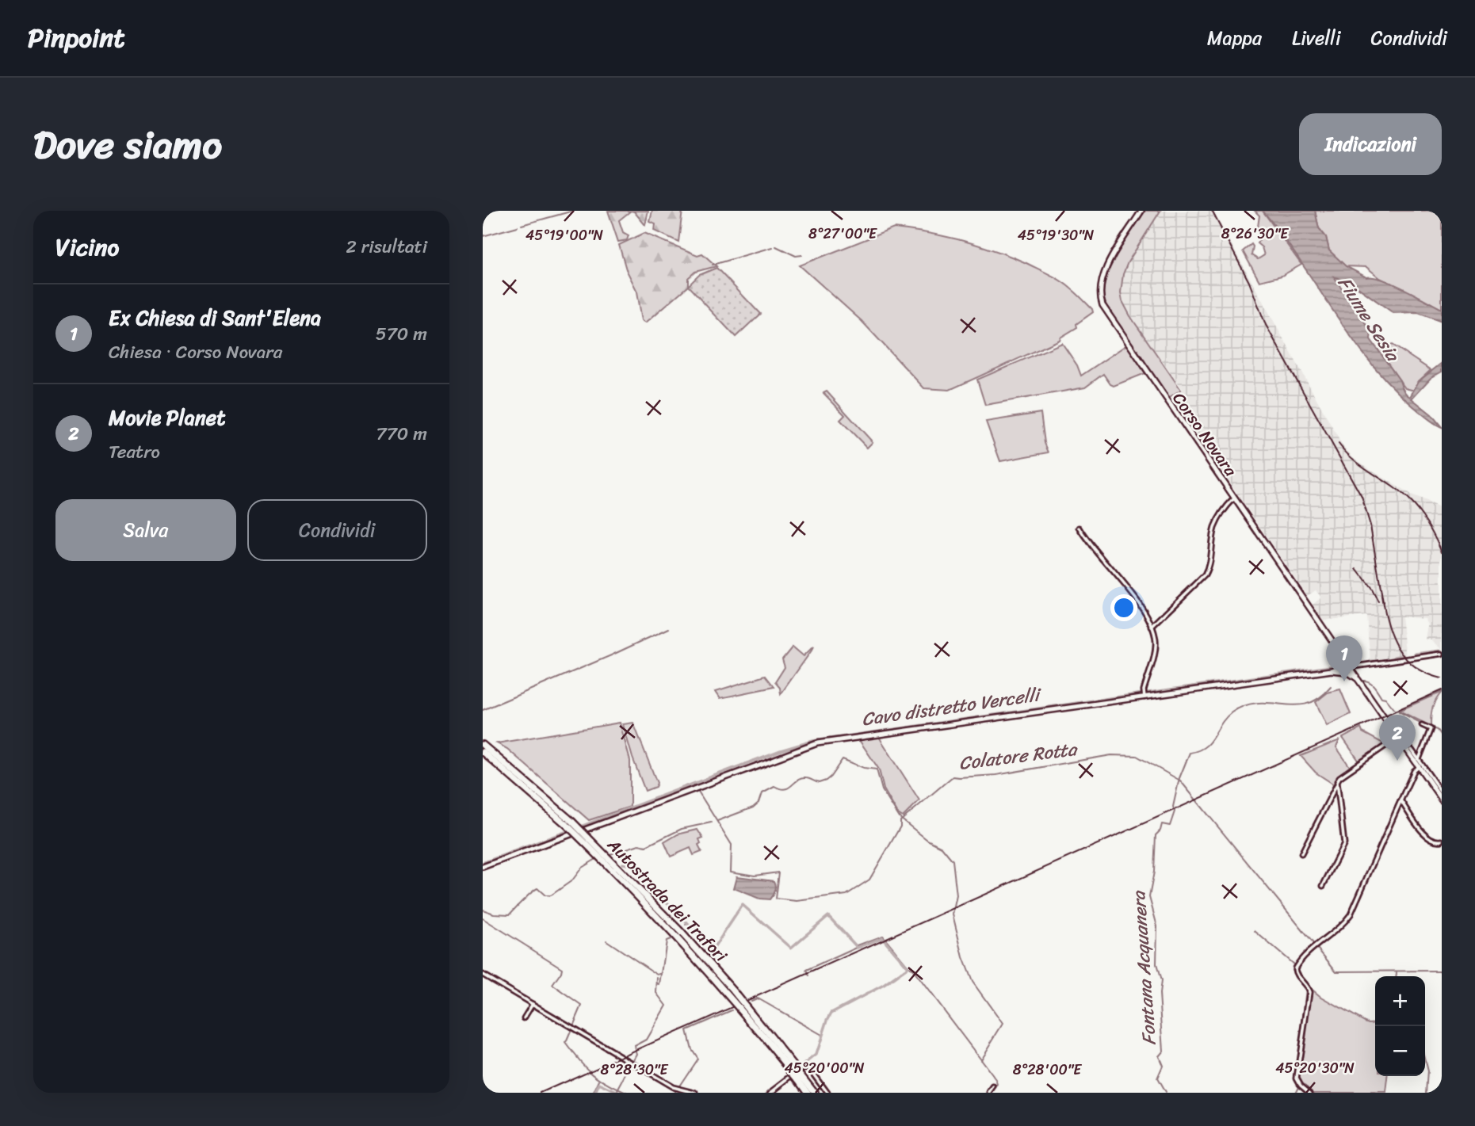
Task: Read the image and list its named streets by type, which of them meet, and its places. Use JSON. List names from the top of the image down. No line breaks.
{"streets":{"highway":["Autostrada dei Trafori"],"main road":["Corso Novara"]},"water":["Fiume Sesia","Cavo distretto Vercelli","Colatore Rotta","Fontana Acquanera"],"page":{"header":"Pinpoint","nav":["Mappa","Livelli","Condividi"],"title":"Dove siamo","buttons":["Indicazioni",["Salva","Condividi"]],"heading":["Vicino","2 risultati"],"list":[{"mark":"1","name":"Ex Chiesa di Sant'Elena","note":"Chiesa · Corso Novara","value":"570 m"},{"mark":"2","name":"Movie Planet","note":"Teatro","value":"770 m"}],"pins":["1","2"],"map_buttons":["+","−"]},"coordinates":["8°27'00\"E","8°26'30\"E","45°19'00\"N","45°19'30\"N","45°20'00\"N","45°20'30\"N","8°28'30\"E","8°28'00\"E"]}
